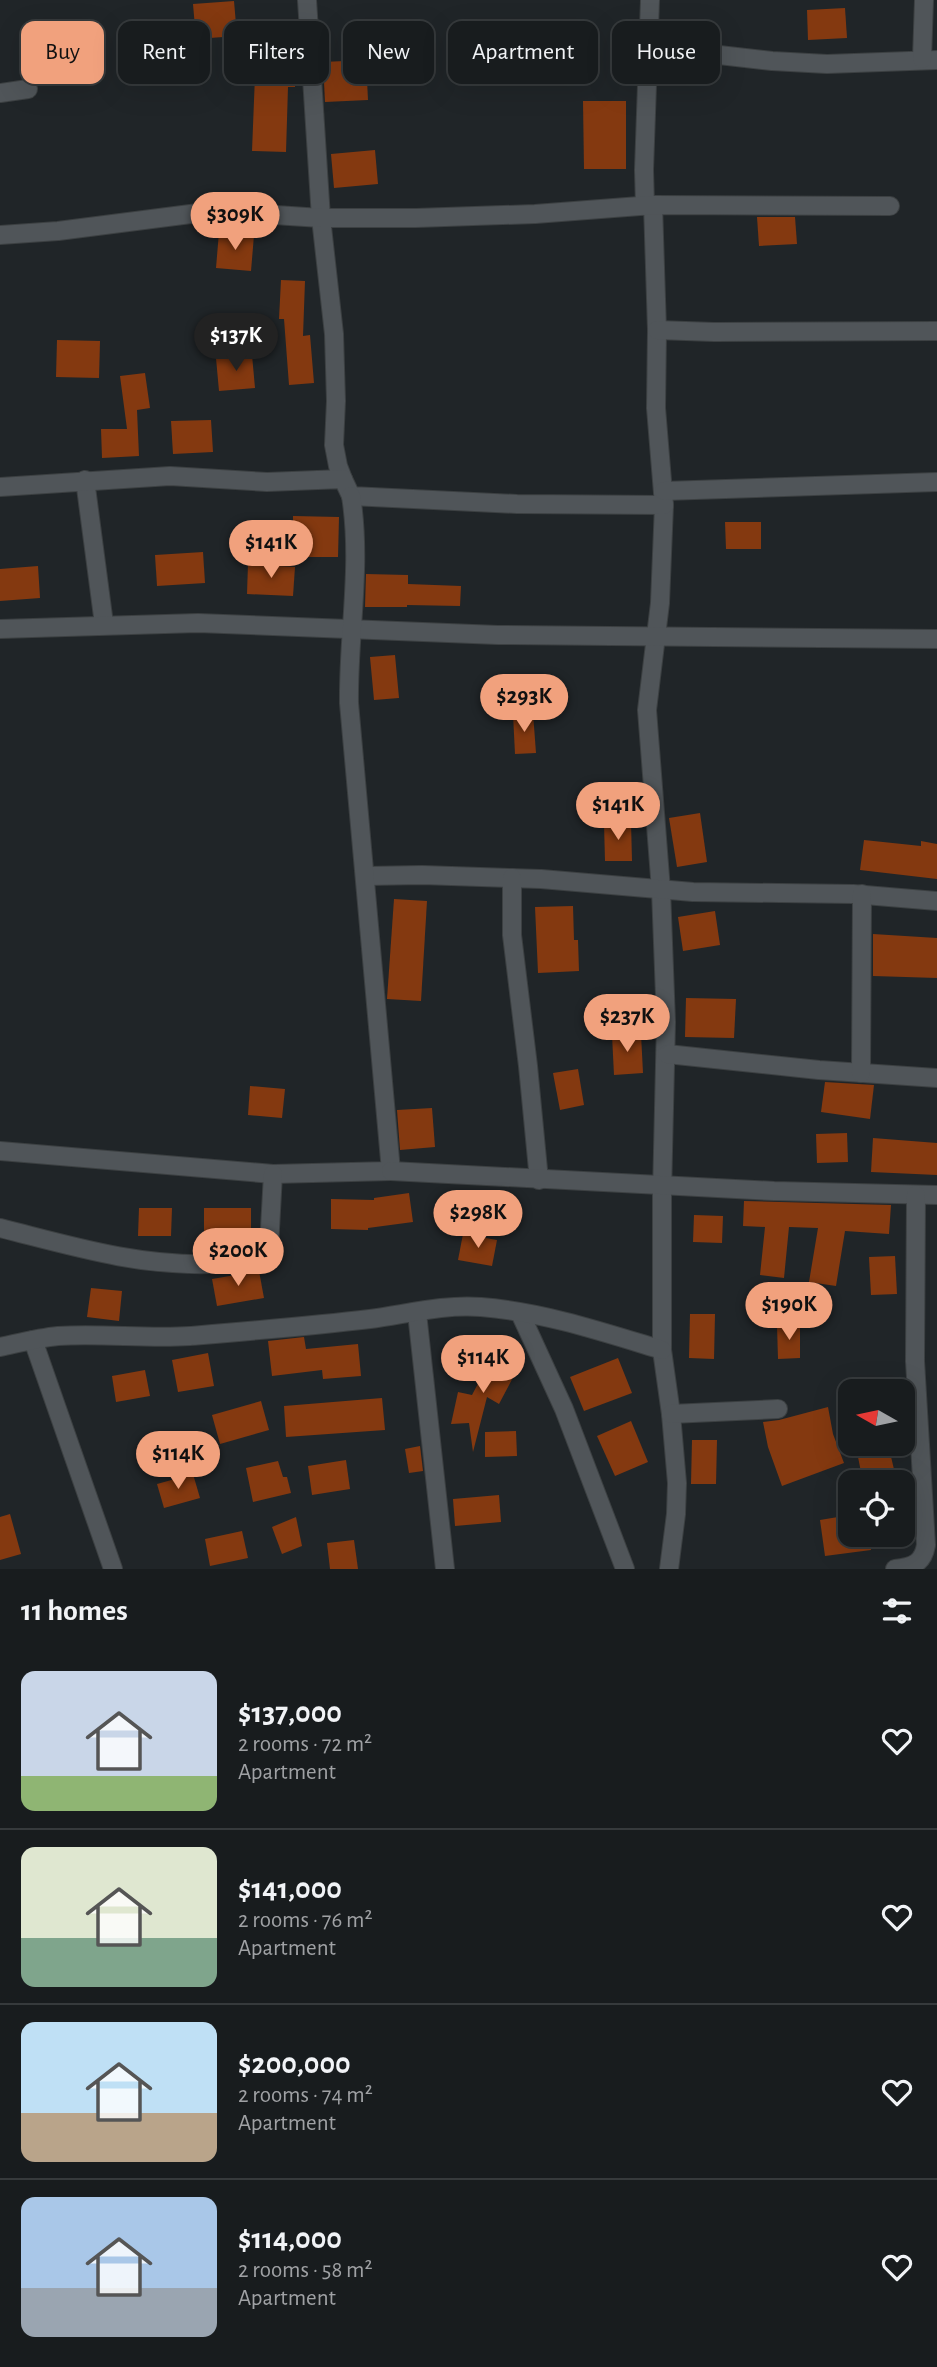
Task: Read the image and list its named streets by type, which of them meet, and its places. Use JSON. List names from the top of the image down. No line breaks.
{"north":"left","page":{"chip":["Buy","Rent","Filters","New","Apartment","House"],"price":["$309K","$137K","$141K","$293K","$141K","$237K","$298K","$200K","$190K","$114K","$114K"],"heading":"11 homes","list":[{"name":"$137,000","note":"2 rooms · 72 m² · Apartment"},{"name":"$141,000","note":"2 rooms · 76 m² · Apartment"},{"name":"$200,000","note":"2 rooms · 74 m² · Apartment"},{"name":"$114,000","note":"2 rooms · 58 m² · Apartment"}]}}
